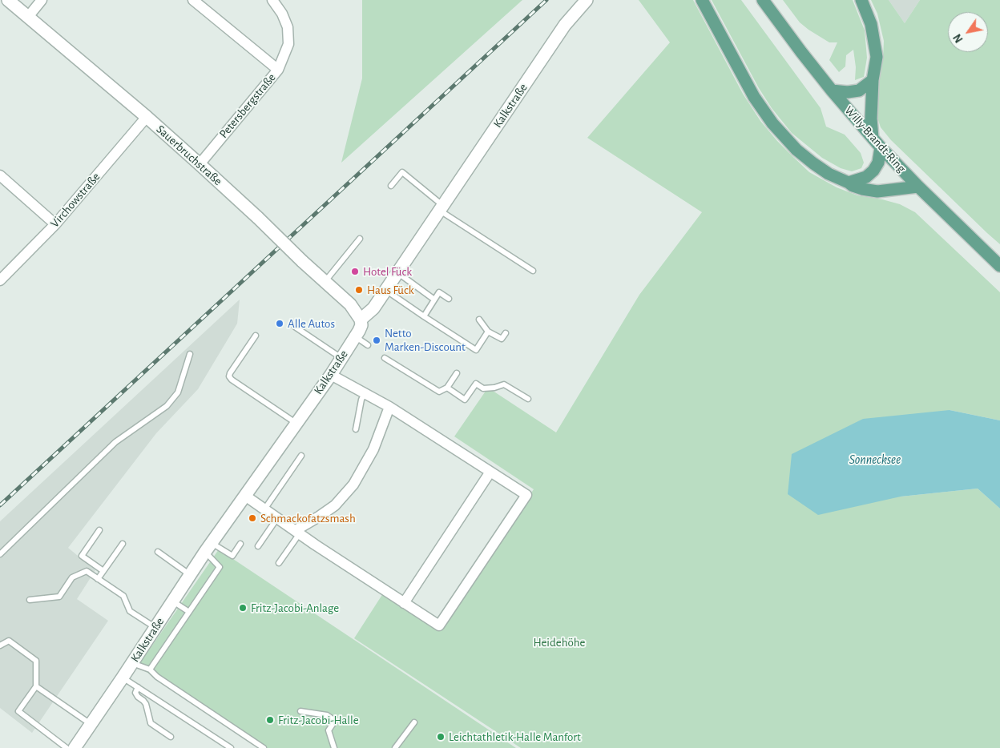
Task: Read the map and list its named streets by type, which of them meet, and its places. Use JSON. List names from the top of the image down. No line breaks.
{"streets":{"main road":["Willy-Brandt-Ring"],"street":["Petersbergstraße","Kalkstraße","Sauerbruchstraße","Virchowstraße"]},"crossings":[["Petersbergstraße","Sauerbruchstraße"],["Kalkstraße","Sauerbruchstraße"],["Sauerbruchstraße","Virchowstraße"]],"water":["Sonnecksee"],"parks":["Heidehöhe"],"places":["Hotel Fück","Haus Fück","Alle Autos","Netto Marken-Discount","Schmackofatzsmash","Fritz-Jacobi-Anlage","Fritz-Jacobi-Halle","Leichtathletik-Halle Manfort"],"north":"bottom left"}
